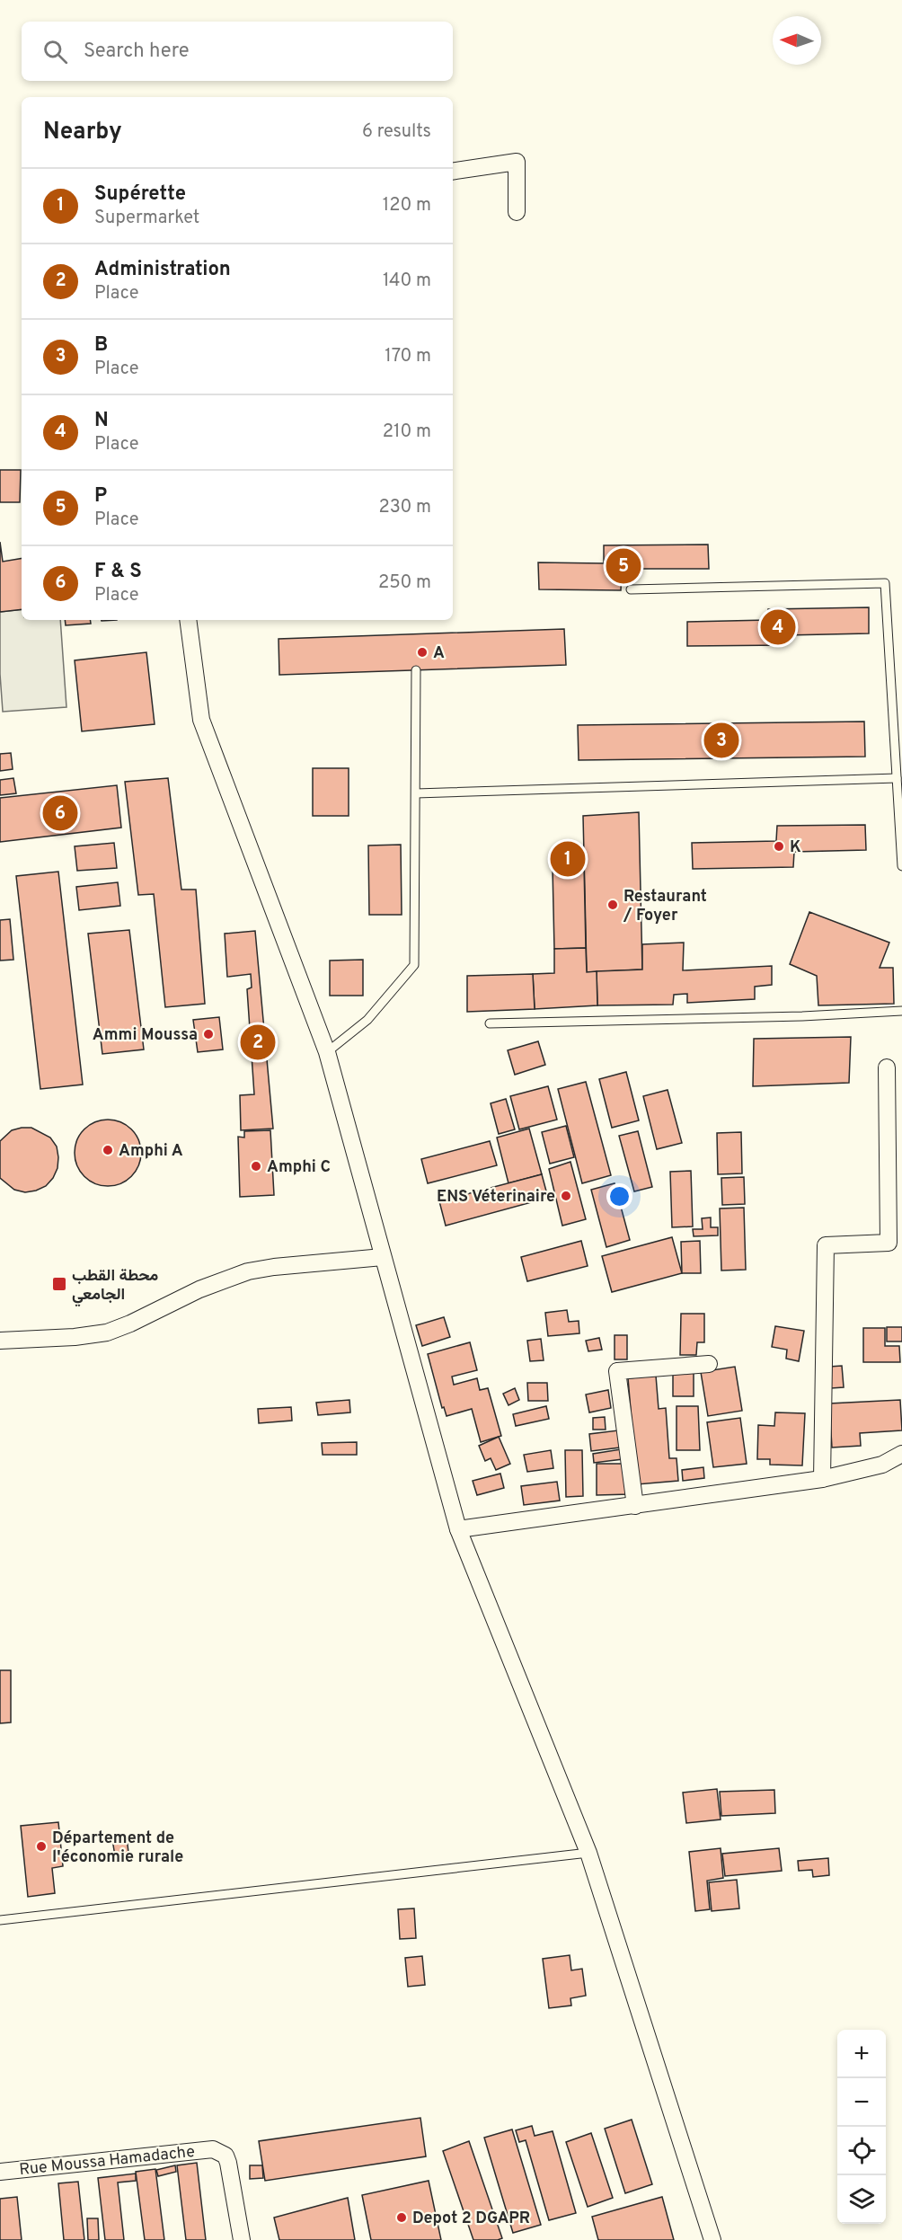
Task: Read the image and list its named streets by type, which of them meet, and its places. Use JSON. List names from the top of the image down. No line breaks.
{"streets":{"street":["Rue Moussa Hamadache"]},"places":{"other":["A","K","Restaurant / Foyer","Ammi Moussa","Amphi A","Amphi C","ENS Véterinaire","Département de l'économie rurale","Depot 2 DGAPR"],"transit":["محطة القطب الجامعي"]},"north":"left","page":{"search":"Search here","heading":["Nearby","6 results"],"list":[{"mark":"1","name":"Supérette","note":"Supermarket","value":"120 m"},{"mark":"2","name":"Administration","note":"Place","value":"140 m"},{"mark":"3","name":"B","note":"Place","value":"170 m"},{"mark":"4","name":"N","note":"Place","value":"210 m"},{"mark":"5","name":"P","note":"Place","value":"230 m"},{"mark":"6","name":"F & S","note":"Place","value":"250 m"}],"pins":["5","4","3","6","1","2"],"map_buttons":["+","−"]}}
